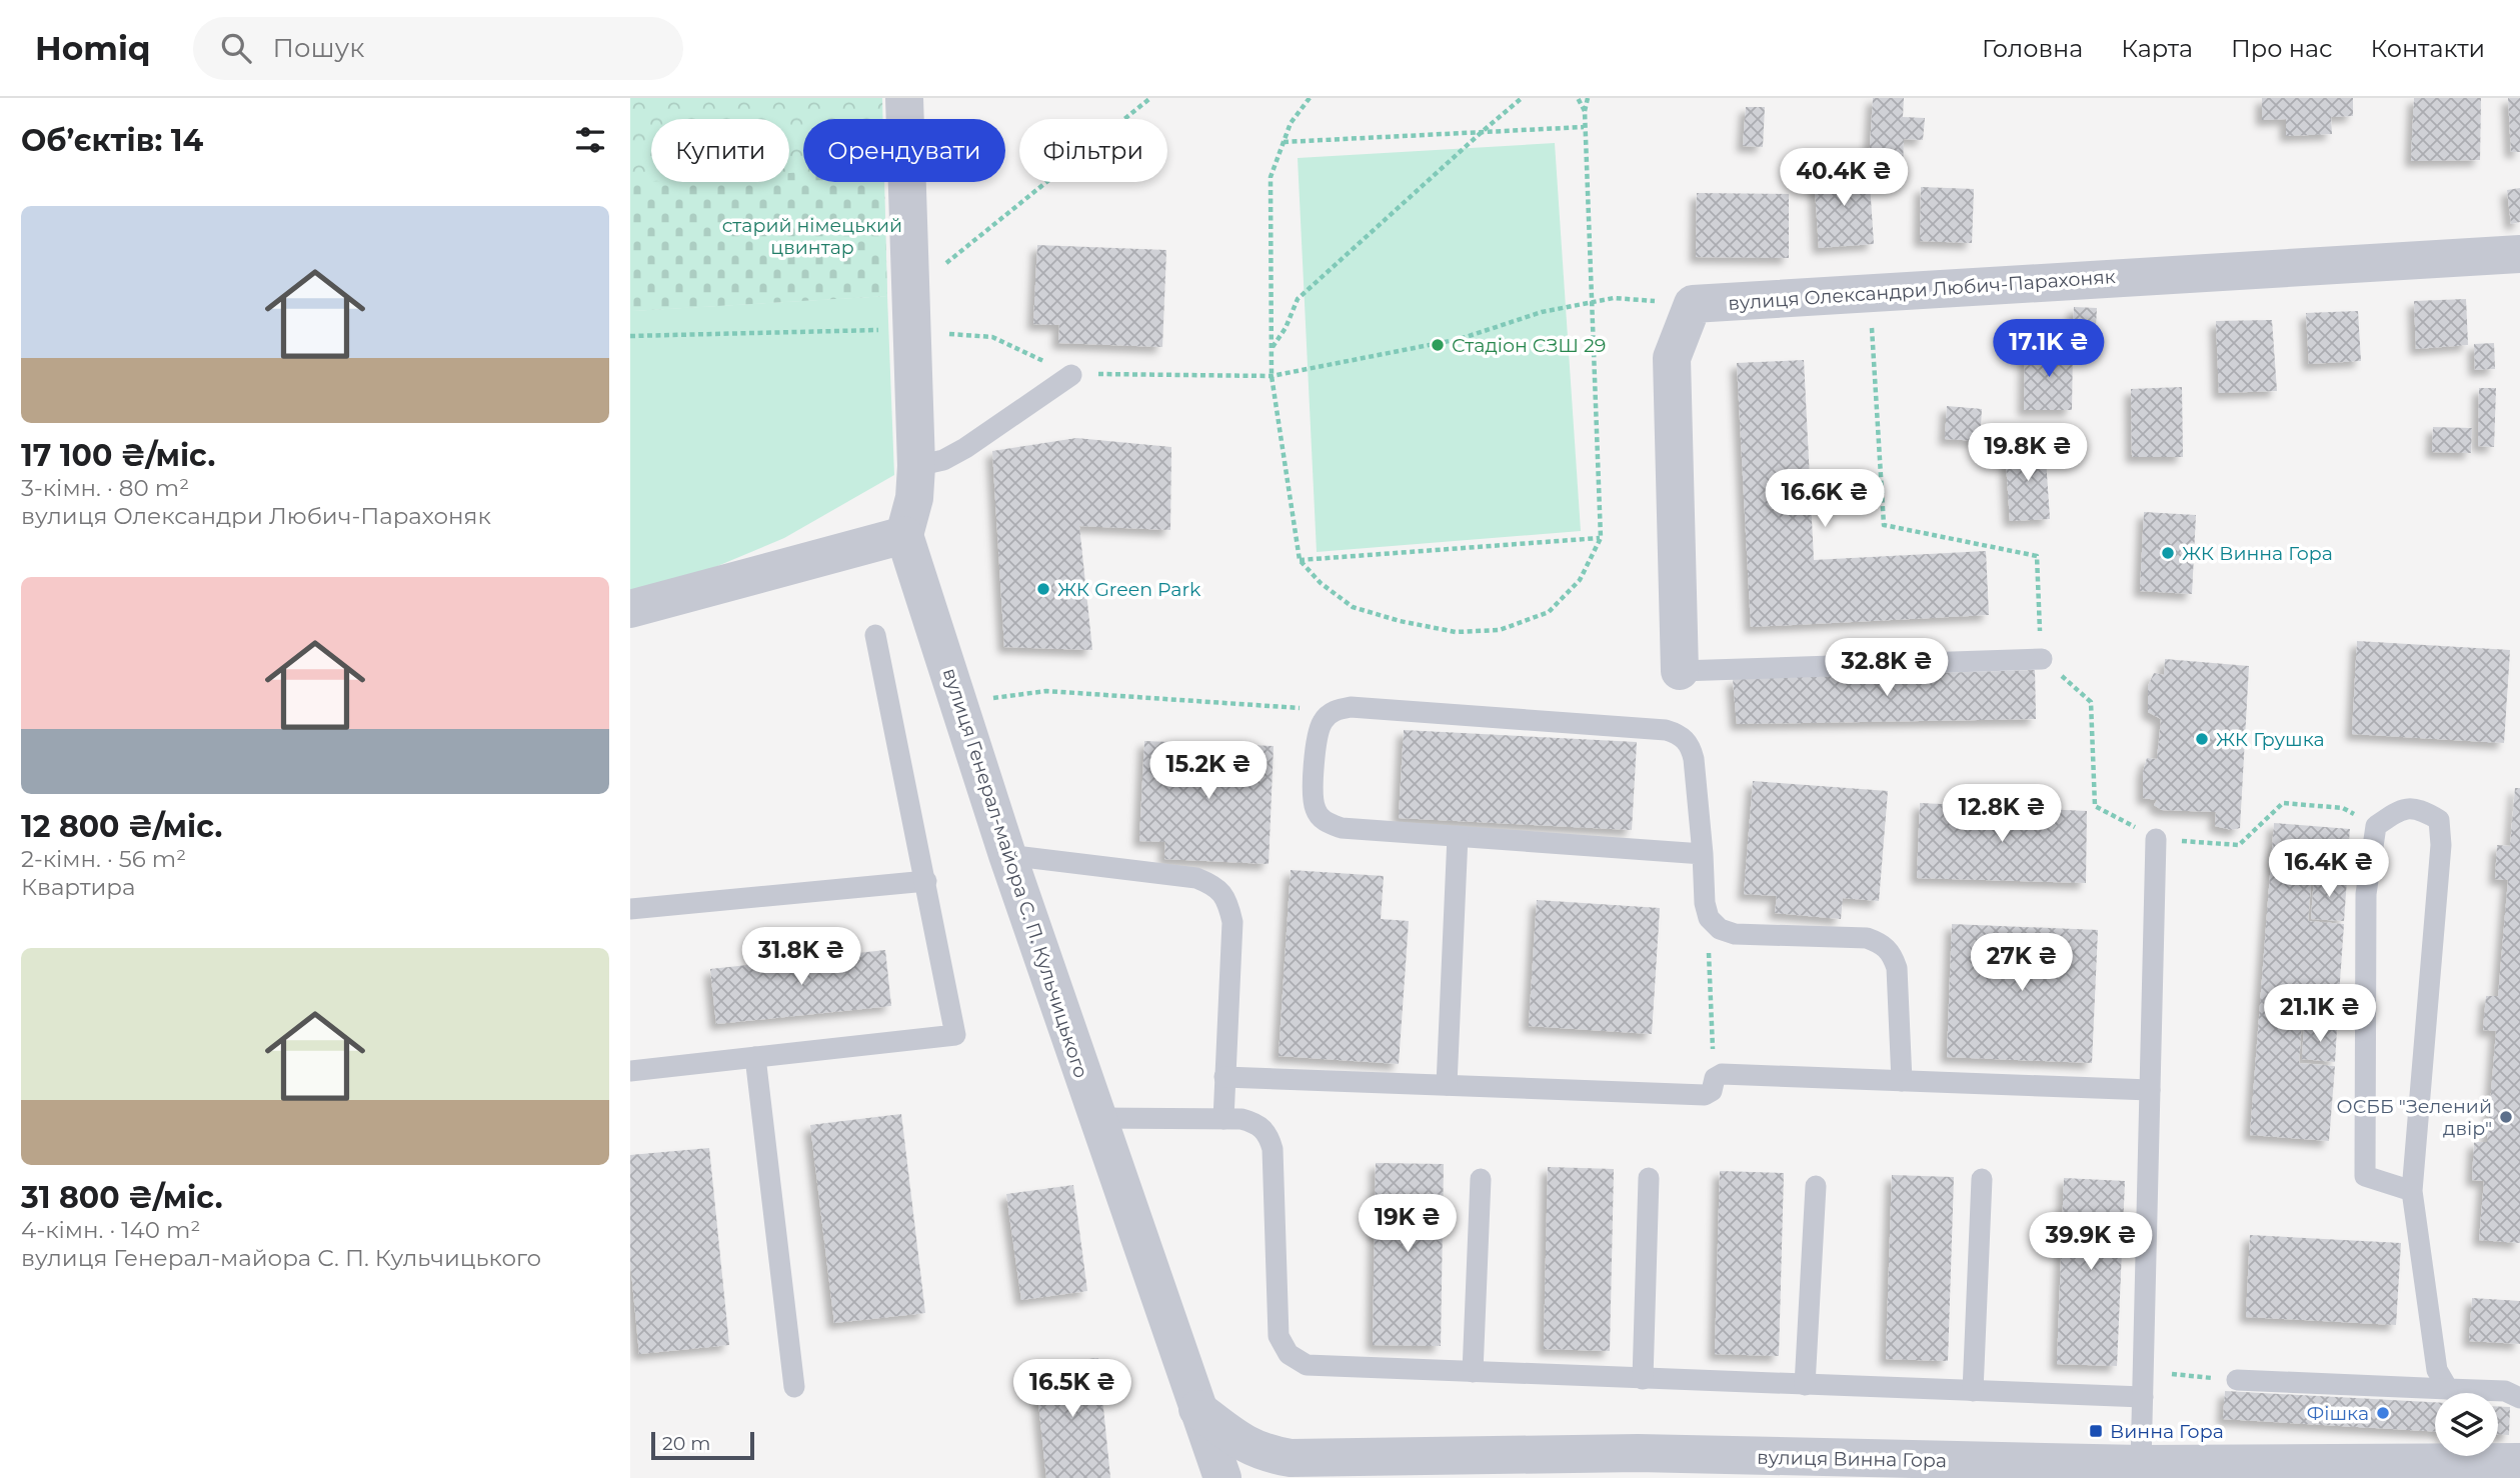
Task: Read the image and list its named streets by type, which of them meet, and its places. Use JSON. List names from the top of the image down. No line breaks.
{"streets":{"street":["вулиця Олександри Любич-Парахоняк","вулиця Генерал-майора С. П. Кульчицького","вулиця Винна Гора"]},"crossings":[["вулиця Генерал-майора С. П. Кульчицького","вулиця Винна Гора"]],"parks":["старий німецький цвинтар"],"places":{"other":["Стадіон СЗШ 29","ЖК Винна Гора","ЖК Green Park","ЖК Грушка","ОСББ \"Зелений двір\"","Фішка"],"transit":["Винна Гора"]},"scale_bar":"20 m","page":{"header":"Homiq","search":"Пошук","nav":["Головна","Карта","Про нас","Контакти"],"heading":"Об’єктів: 14","chip":["Купити","Орендувати","Фільтри"],"price":["40.4K ₴","17.1K ₴","19.8K ₴","16.6K ₴","32.8K ₴","15.2K ₴","12.8K ₴","16.4K ₴","31.8K ₴","27K ₴","21.1K ₴","19K ₴","39.9K ₴","16.5K ₴"],"list":[{"name":"17 100 ₴/міс.","note":"3-кімн. · 80 m² · вулиця Олександри Любич-Парахоняк"},{"name":"12 800 ₴/міс.","note":"2-кімн. · 56 m² · Квартира"},{"name":"31 800 ₴/міс.","note":"4-кімн. · 140 m² · вулиця Генерал-майора С. П. Кульчицького"}],"scale":"20 m"}}
